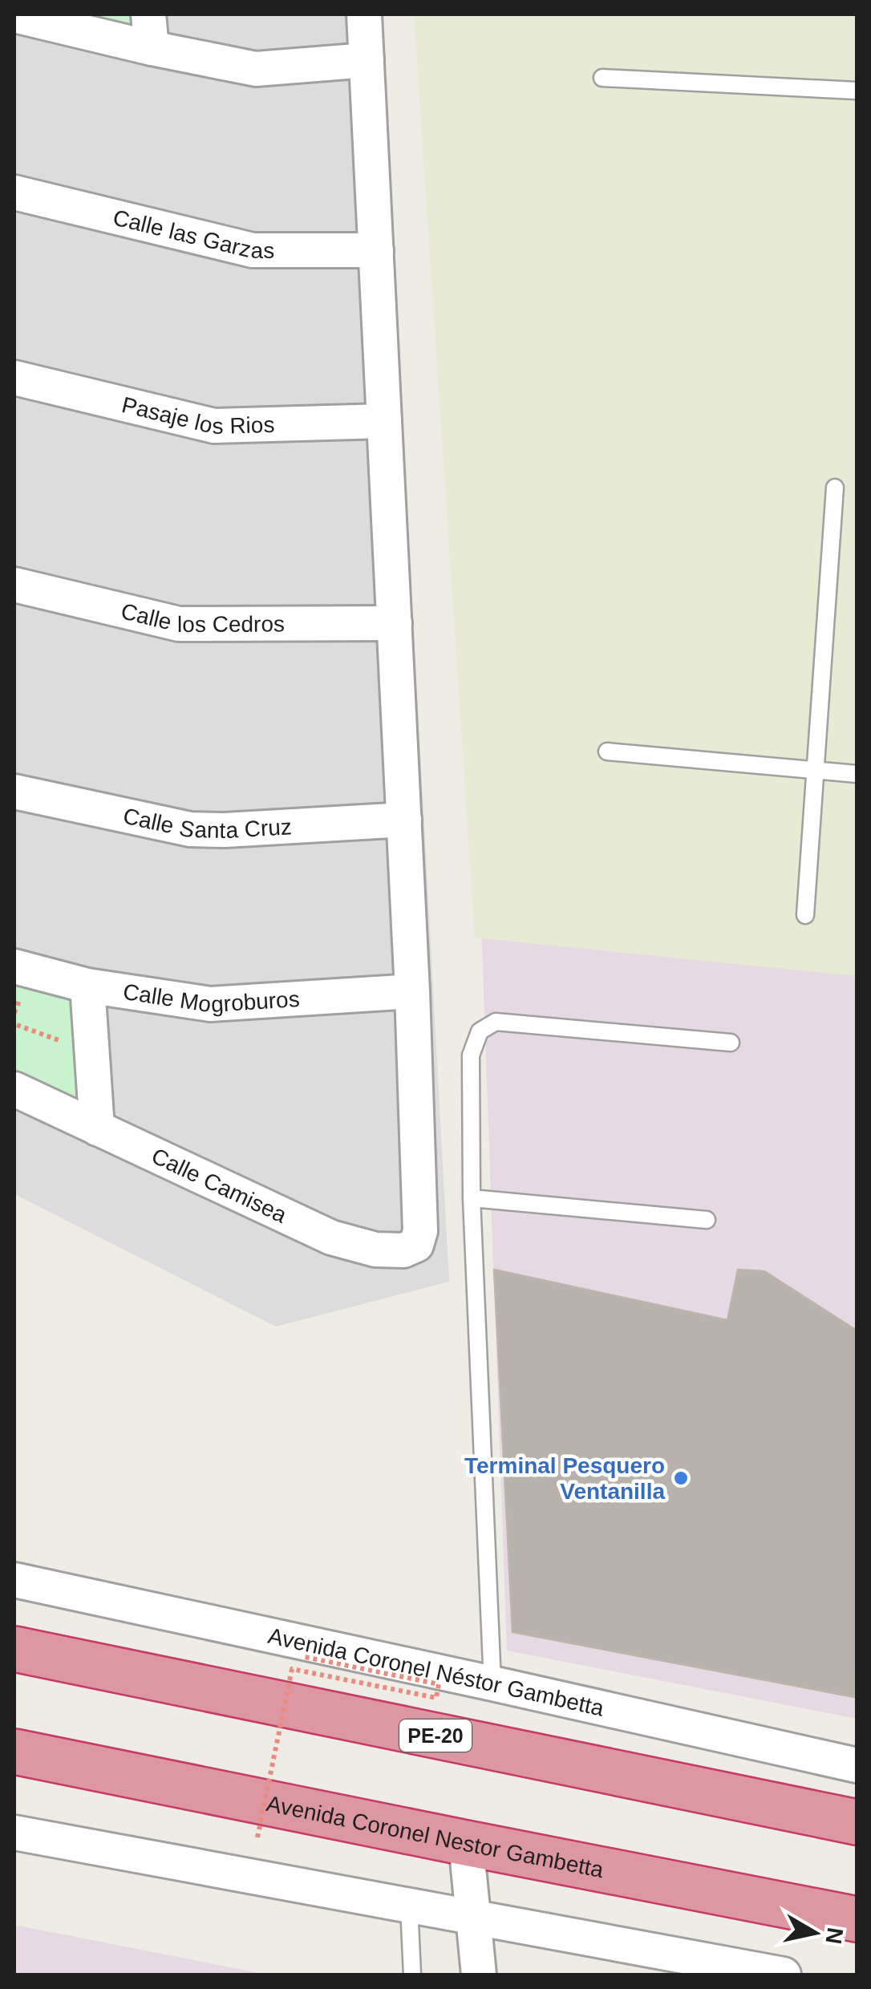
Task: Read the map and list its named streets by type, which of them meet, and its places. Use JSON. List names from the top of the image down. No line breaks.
{"streets":{"highway":["PE-20","Avenida Coronel Nestor Gambetta"],"street":["Calle las Garzas","Pasaje los Rios","Calle los Cedros","Calle Santa Cruz","Calle Mogroburos","Calle Camisea","Avenida Coronel Néstor Gambetta"]},"crossings":[["Calle Mogroburos","Calle Camisea"]],"places":["Terminal Pesquero Ventanilla"],"north":"right"}
